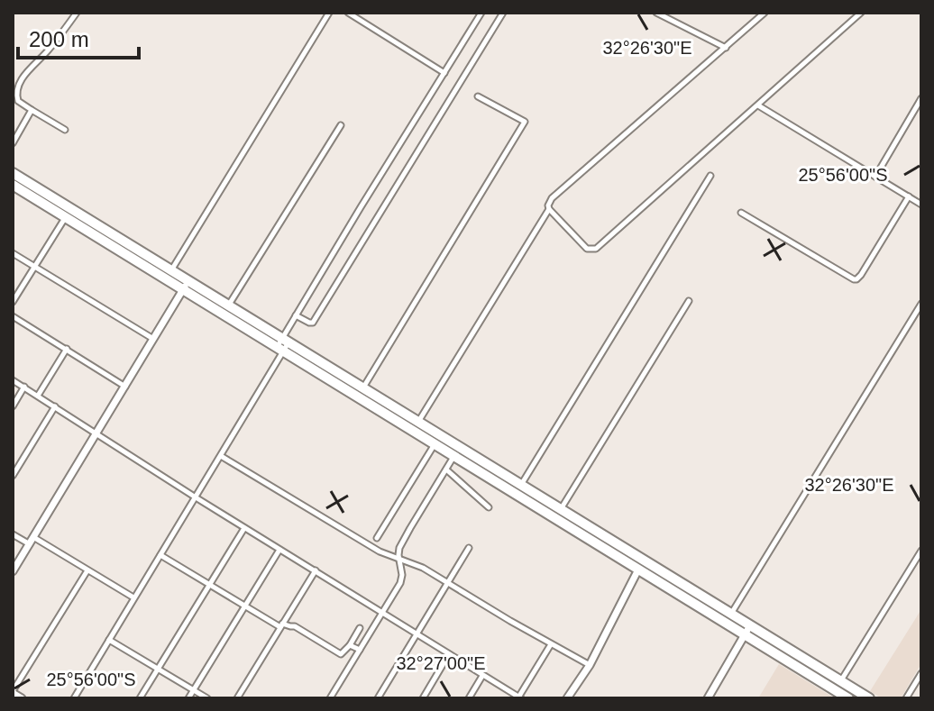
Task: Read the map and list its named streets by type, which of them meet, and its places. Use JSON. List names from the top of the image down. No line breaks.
{"scale_bar":"200 m","coordinates":["32°26'30\"E","25°56'00\"S","32°27'00\"E"]}
